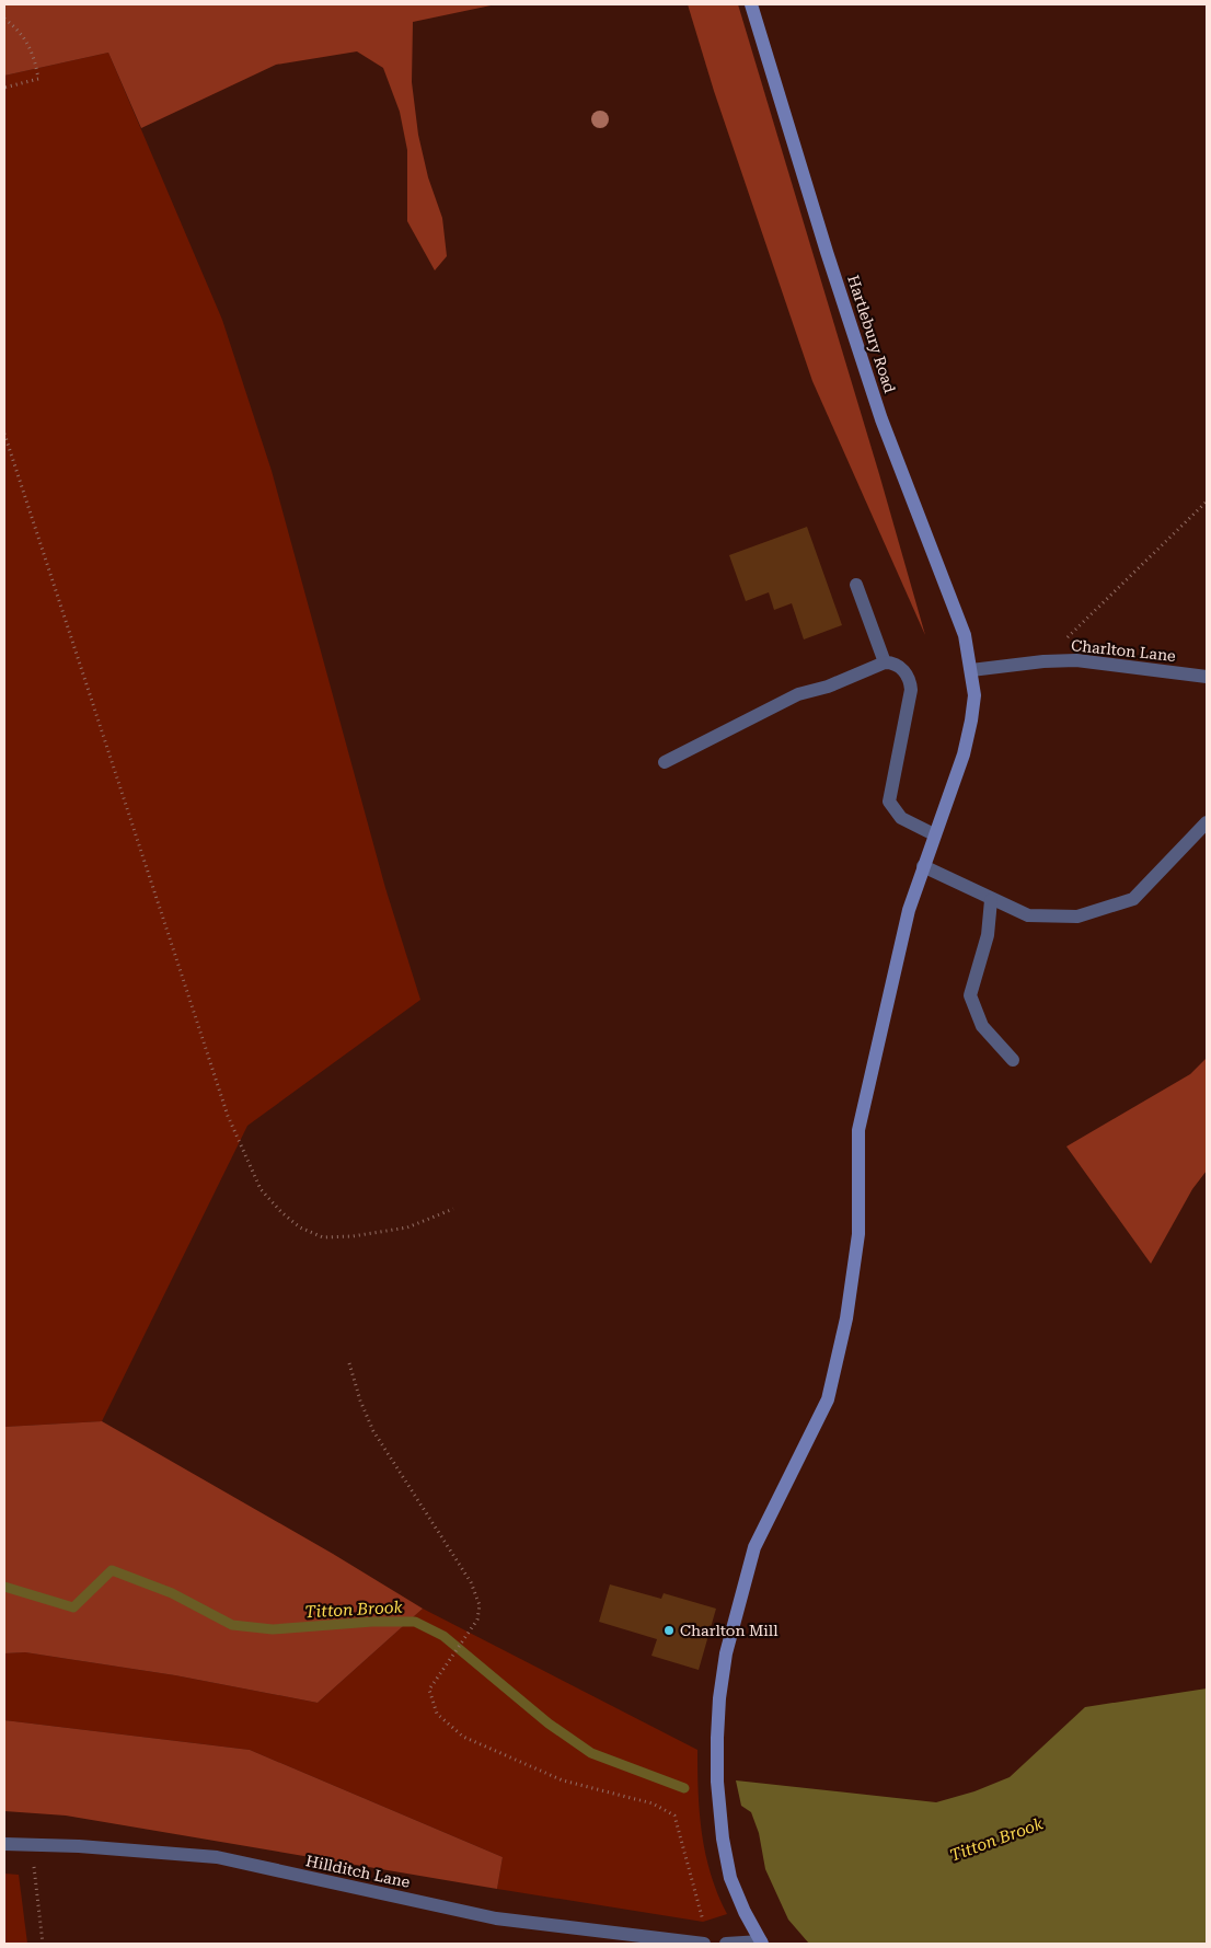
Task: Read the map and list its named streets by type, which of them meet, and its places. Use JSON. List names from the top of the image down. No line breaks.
{"streets":{"main road":["Hartlebury Road"],"street":["Charlton Lane","Hillditch Lane"]},"crossings":[["Hartlebury Road","Charlton Lane"]],"water":["Titton Brook"],"places":["Charlton Mill"]}
